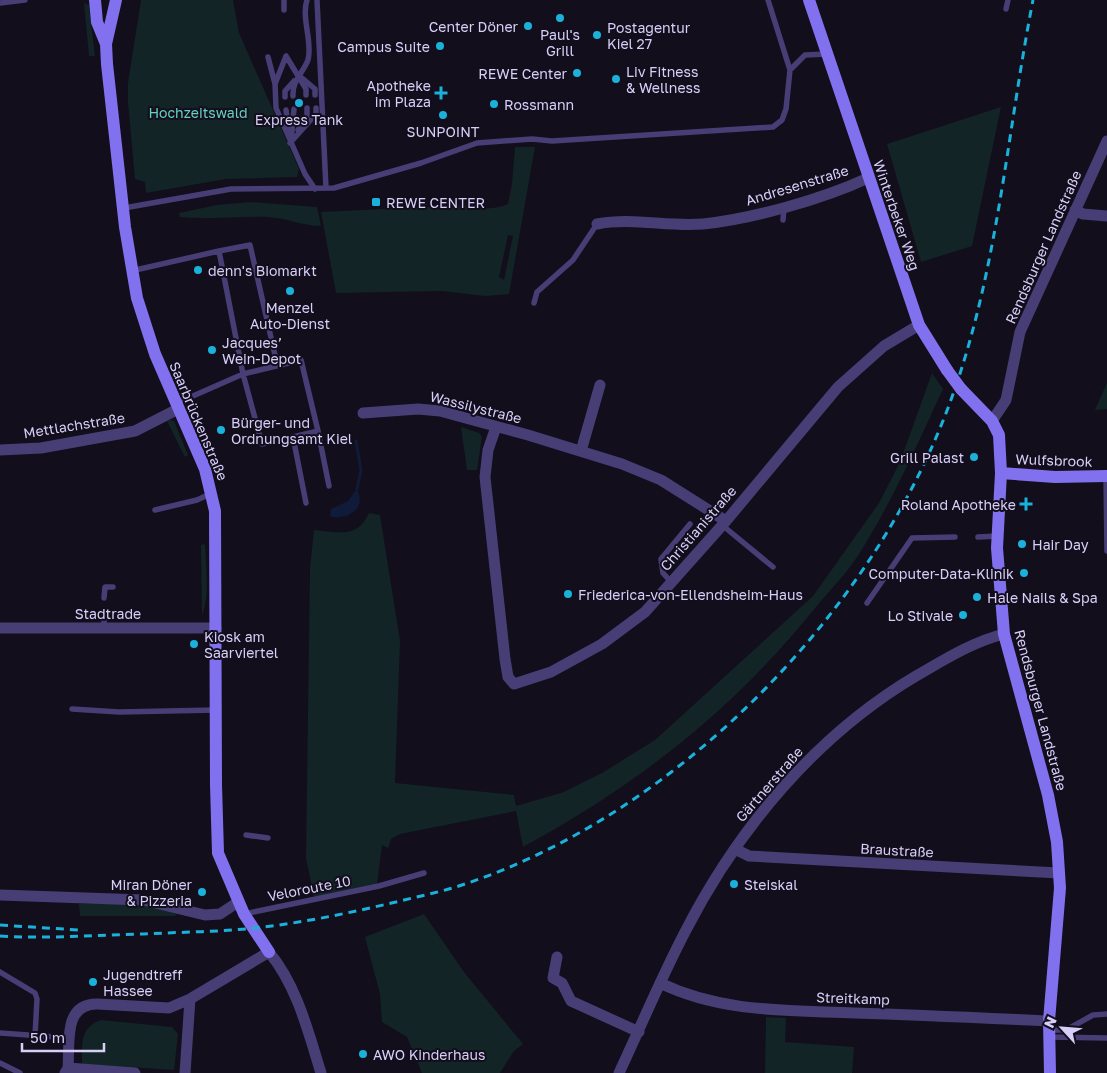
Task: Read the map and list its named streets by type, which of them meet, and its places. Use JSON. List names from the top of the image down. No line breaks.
{"streets":{"street":["Andresenstraße","Winterbeker Weg","Rendsburger Landstraße","Wassilystraße","Saarbrückenstraße","Mettlachstraße","Wulfsbrook","Christianistraße","Stadtrade","Gärtnerstraße","Braustraße","Streitkamp"],"lane":["Veloroute 10"]},"crossings":[["Andresenstraße","Winterbeker Weg"],["Winterbeker Weg","Rendsburger Landstraße"],["Winterbeker Weg","Christianistraße"],["Rendsburger Landstraße","Wulfsbrook"],["Rendsburger Landstraße","Gärtnerstraße"],["Rendsburger Landstraße","Braustraße"],["Rendsburger Landstraße","Streitkamp"],["Wassilystraße","Christianistraße"],["Saarbrückenstraße","Mettlachstraße"],["Saarbrückenstraße","Stadtrade"],["Saarbrückenstraße","Veloroute 10"],["Gärtnerstraße","Braustraße"],["Gärtnerstraße","Streitkamp"]],"parks":["Hochzeitswald"],"places":{"other":["Paul's Grill","Center Döner","Postagentur Kiel 27","Campus Suite","REWE Center","Liv Fitness & Wellness","Express Tank","Rossmann","SUNPOINT","denn's Biomarkt","Menzel Auto-Dienst","Jacques’ Wein-Depot","Bürger- und Ordnungsamt Kiel","Grill Palast","Hair Day","Computer-Data-Klinik","Friederica-von-Ellendsheim-Haus","Hale Nails & Spa","Lo Stivale","Kiosk am Saarviertel","Steiskal","Miran Döner & Pizzeria","Jugendtreff Hassee","AWO Kinderhaus"],"health":["Apotheke im Plaza","Roland Apotheke"],"transit":["REWE CENTER"]},"scale_bar":"50 m","north":"top left"}
